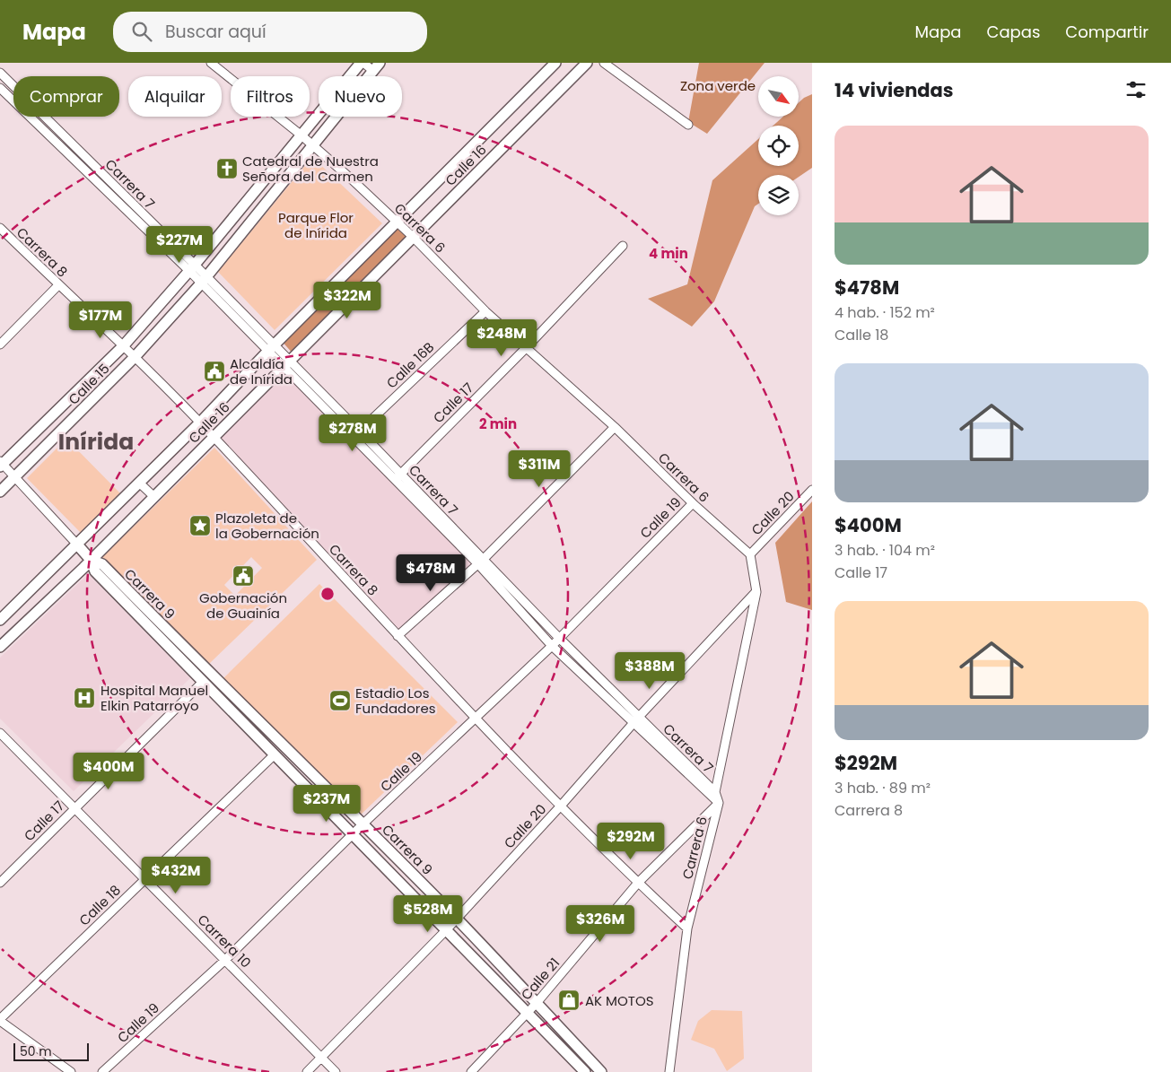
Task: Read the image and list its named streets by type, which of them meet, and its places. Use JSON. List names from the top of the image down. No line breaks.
{"streets":{"street":["Calle 16","Carrera 7","Carrera 6","Carrera 8","Calle 16B","Calle 15","Calle 17","Calle 20","Calle 19","Carrera 9","Calle 18","Carrera 10","Calle 21"]},"crossings":[["Calle 16","Carrera 7"],["Calle 16","Carrera 6"],["Calle 16","Carrera 8"],["Calle 16","Carrera 9"],["Carrera 7","Carrera 6"],["Carrera 7","Calle 16B"],["Carrera 7","Calle 15"],["Carrera 7","Calle 17"],["Carrera 7","Calle 20"],["Carrera 7","Calle 19"],["Carrera 7","Calle 21"],["Carrera 6","Carrera 8"],["Carrera 6","Calle 16B"],["Carrera 6","Calle 15"],["Carrera 6","Calle 17"],["Carrera 6","Calle 20"],["Carrera 6","Calle 19"],["Carrera 6","Calle 21"],["Carrera 8","Calle 15"],["Carrera 8","Calle 20"],["Carrera 8","Calle 19"],["Carrera 8","Calle 21"],["Calle 15","Carrera 9"],["Calle 17","Carrera 9"],["Calle 17","Carrera 10"],["Calle 20","Carrera 9"],["Calle 20","Carrera 10"],["Calle 19","Carrera 9"],["Calle 19","Carrera 10"],["Carrera 9","Calle 18"],["Carrera 9","Calle 21"],["Calle 18","Carrera 10"]],"districts":["Inírida"],"parks":["Zona verde","Parque Flor de Inírida"],"places":{"church":["Catedral de Nuestra Señora del Carmen"],"public building":["Alcaldía de Inírida","Gobernación de Guainía"],"place":["Plazoleta de la Gobernación"],"hospital":["Hospital Manuel Elkin Patarroyo"],"sports":["Estadio Los Fundadores"],"shop":["AK MOTOS"]},"scale_bar":"50 m","north":"bottom right","page":{"header":"Mapa","search":"Buscar aquí","nav":["Mapa","Capas","Compartir"],"heading":"14 viviendas","chip":["Comprar","Alquilar","Filtros","Nuevo"],"list":[{"name":"$478M","note":"4 hab. · 152 m² · Calle 18"},{"name":"$400M","note":"3 hab. · 104 m² · Calle 17"},{"name":"$292M","note":"3 hab. · 89 m² · Carrera 8"}],"price":["$227M","$322M","$177M","$248M","$278M","$311M","$478M","$388M","$400M","$237M","$292M","$432M","$528M","$326M"],"scale":"50 m"},"rings":["4 min","2 min"]}
